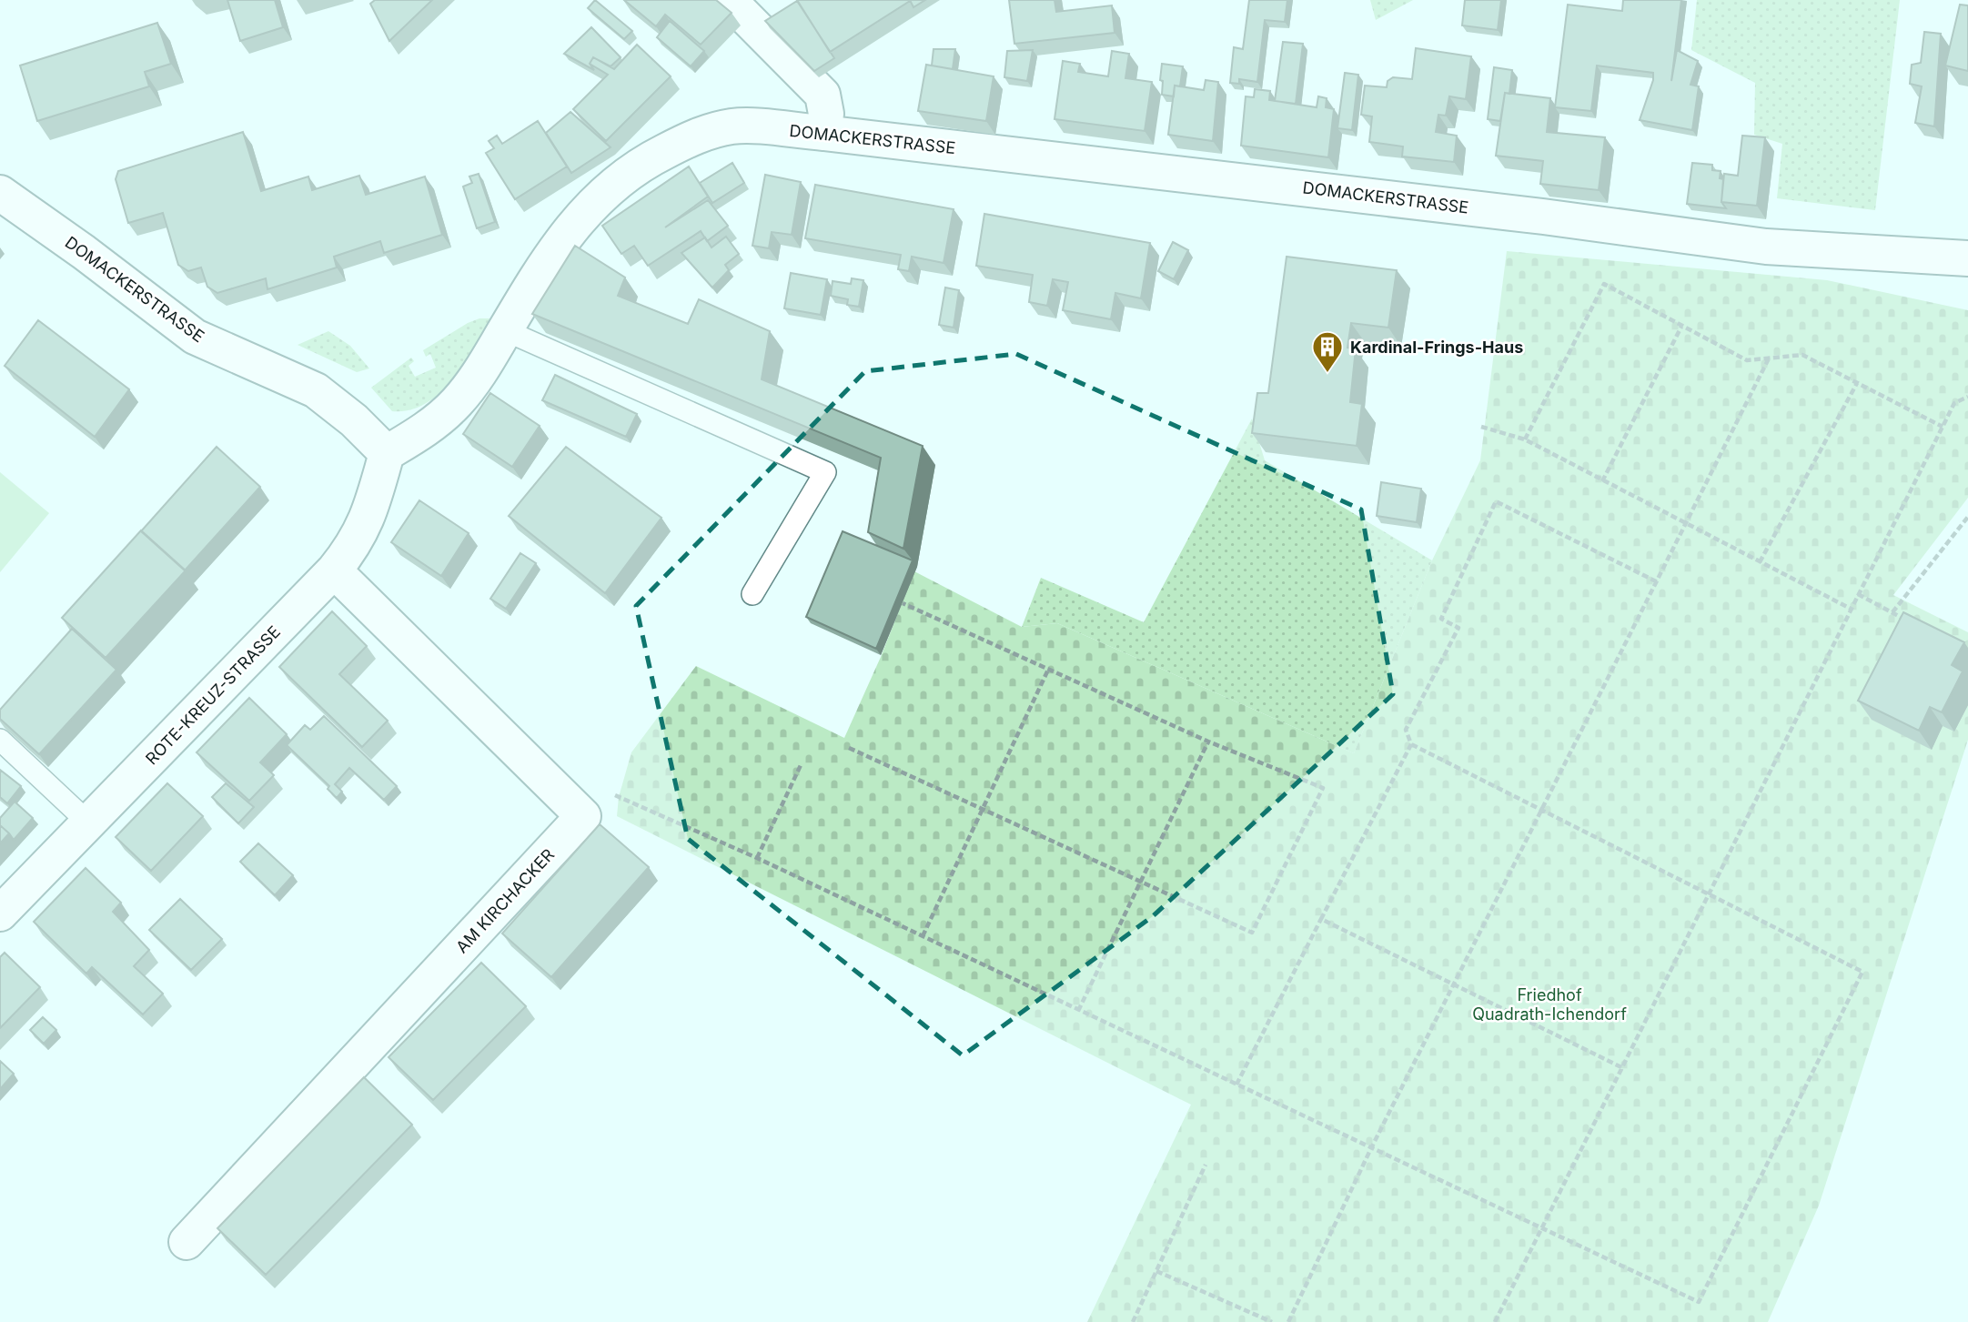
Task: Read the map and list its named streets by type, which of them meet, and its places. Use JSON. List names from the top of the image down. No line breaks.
{"streets":{"street":["DOMACKERSTRASSE","ROTE-KREUZ-STRASSE","AM KIRCHACKER"]},"crossings":[["DOMACKERSTRASSE","ROTE-KREUZ-STRASSE"]],"parks":["Friedhof Quadrath-Ichendorf"],"places":{"building":["Kardinal-Frings-Haus"]}}
